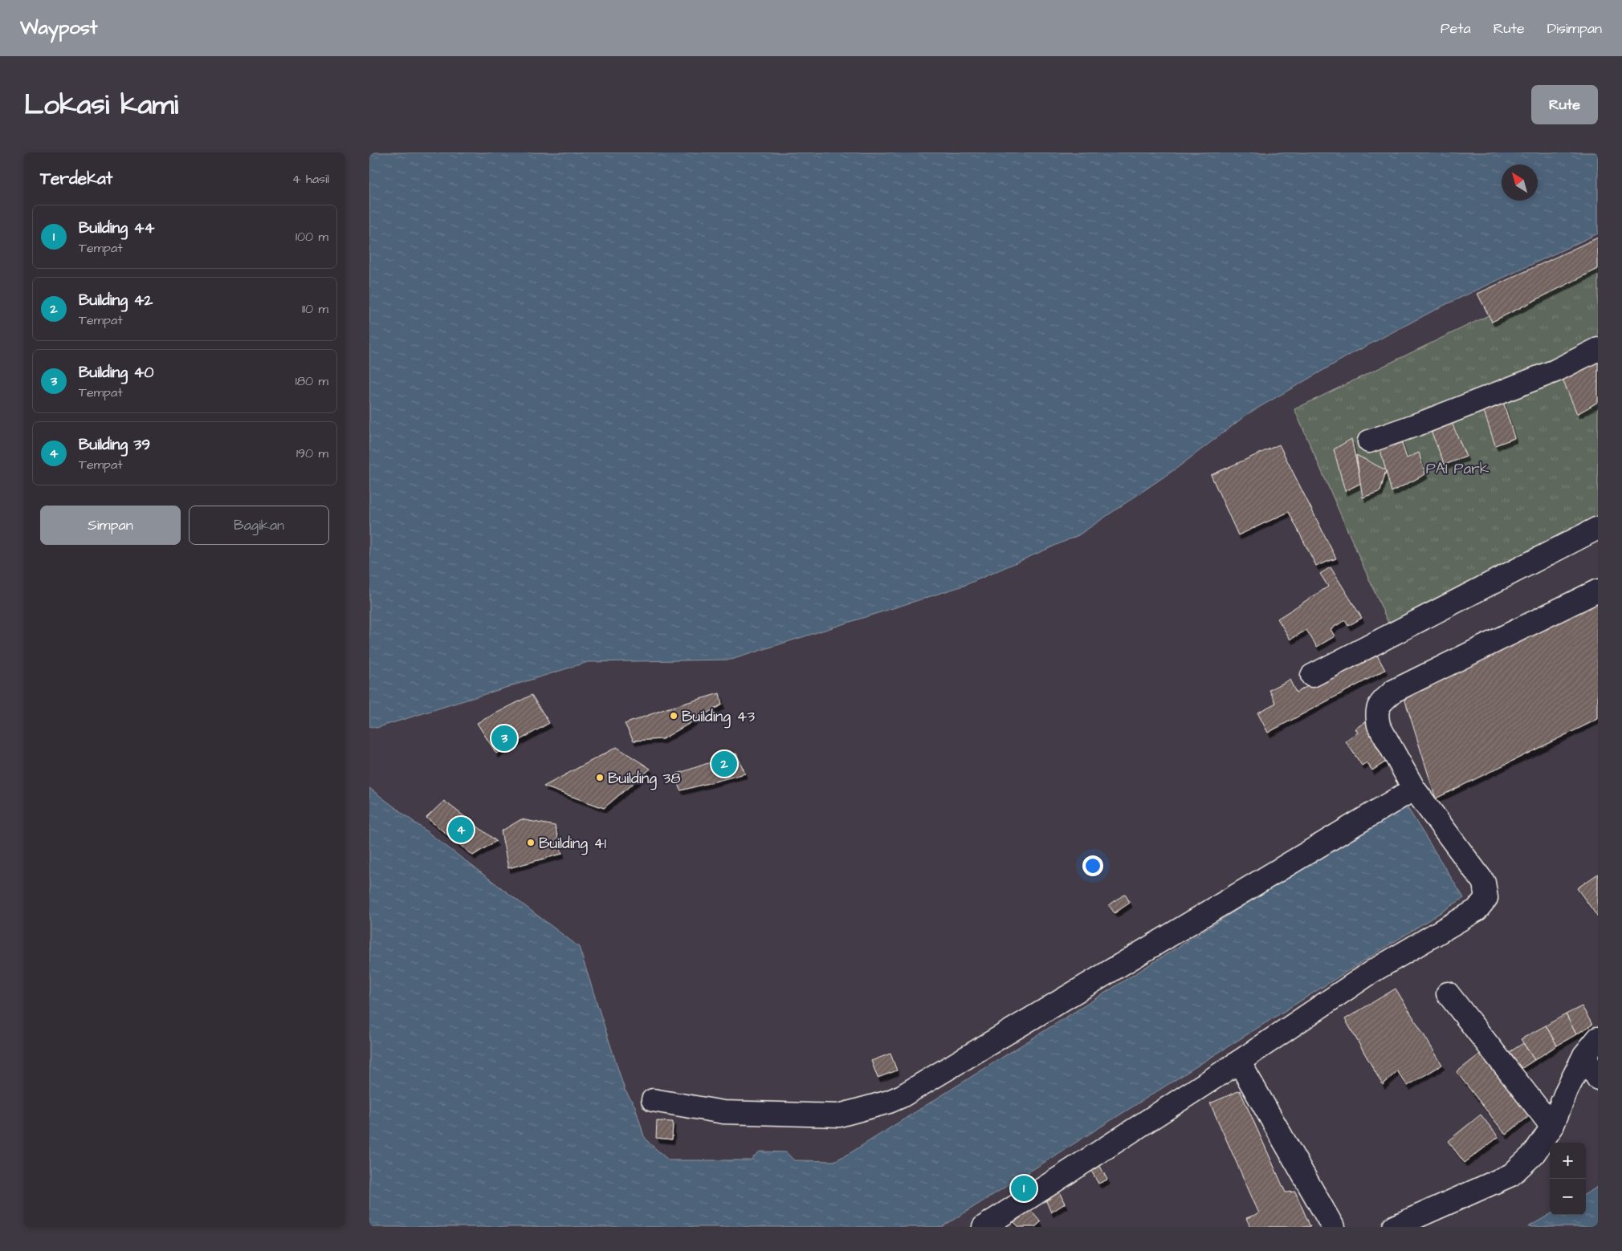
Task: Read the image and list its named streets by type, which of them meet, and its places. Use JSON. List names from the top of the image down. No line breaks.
{"parks":["PAI Park"],"places":["Building 43","Building 38","Building 41"],"north":"top left","page":{"header":"Waypost","nav":["Peta","Rute","Disimpan"],"title":"Lokasi kami","buttons":["Rute",["Simpan","Bagikan"]],"heading":["Terdekat","4 hasil"],"list":[{"mark":"1","name":"Building 44","note":"Tempat","value":"100 m"},{"mark":"2","name":"Building 42","note":"Tempat","value":"110 m"},{"mark":"3","name":"Building 40","note":"Tempat","value":"180 m"},{"mark":"4","name":"Building 39","note":"Tempat","value":"190 m"}],"pins":["3","2","4","1"],"map_buttons":["+","−"]}}
